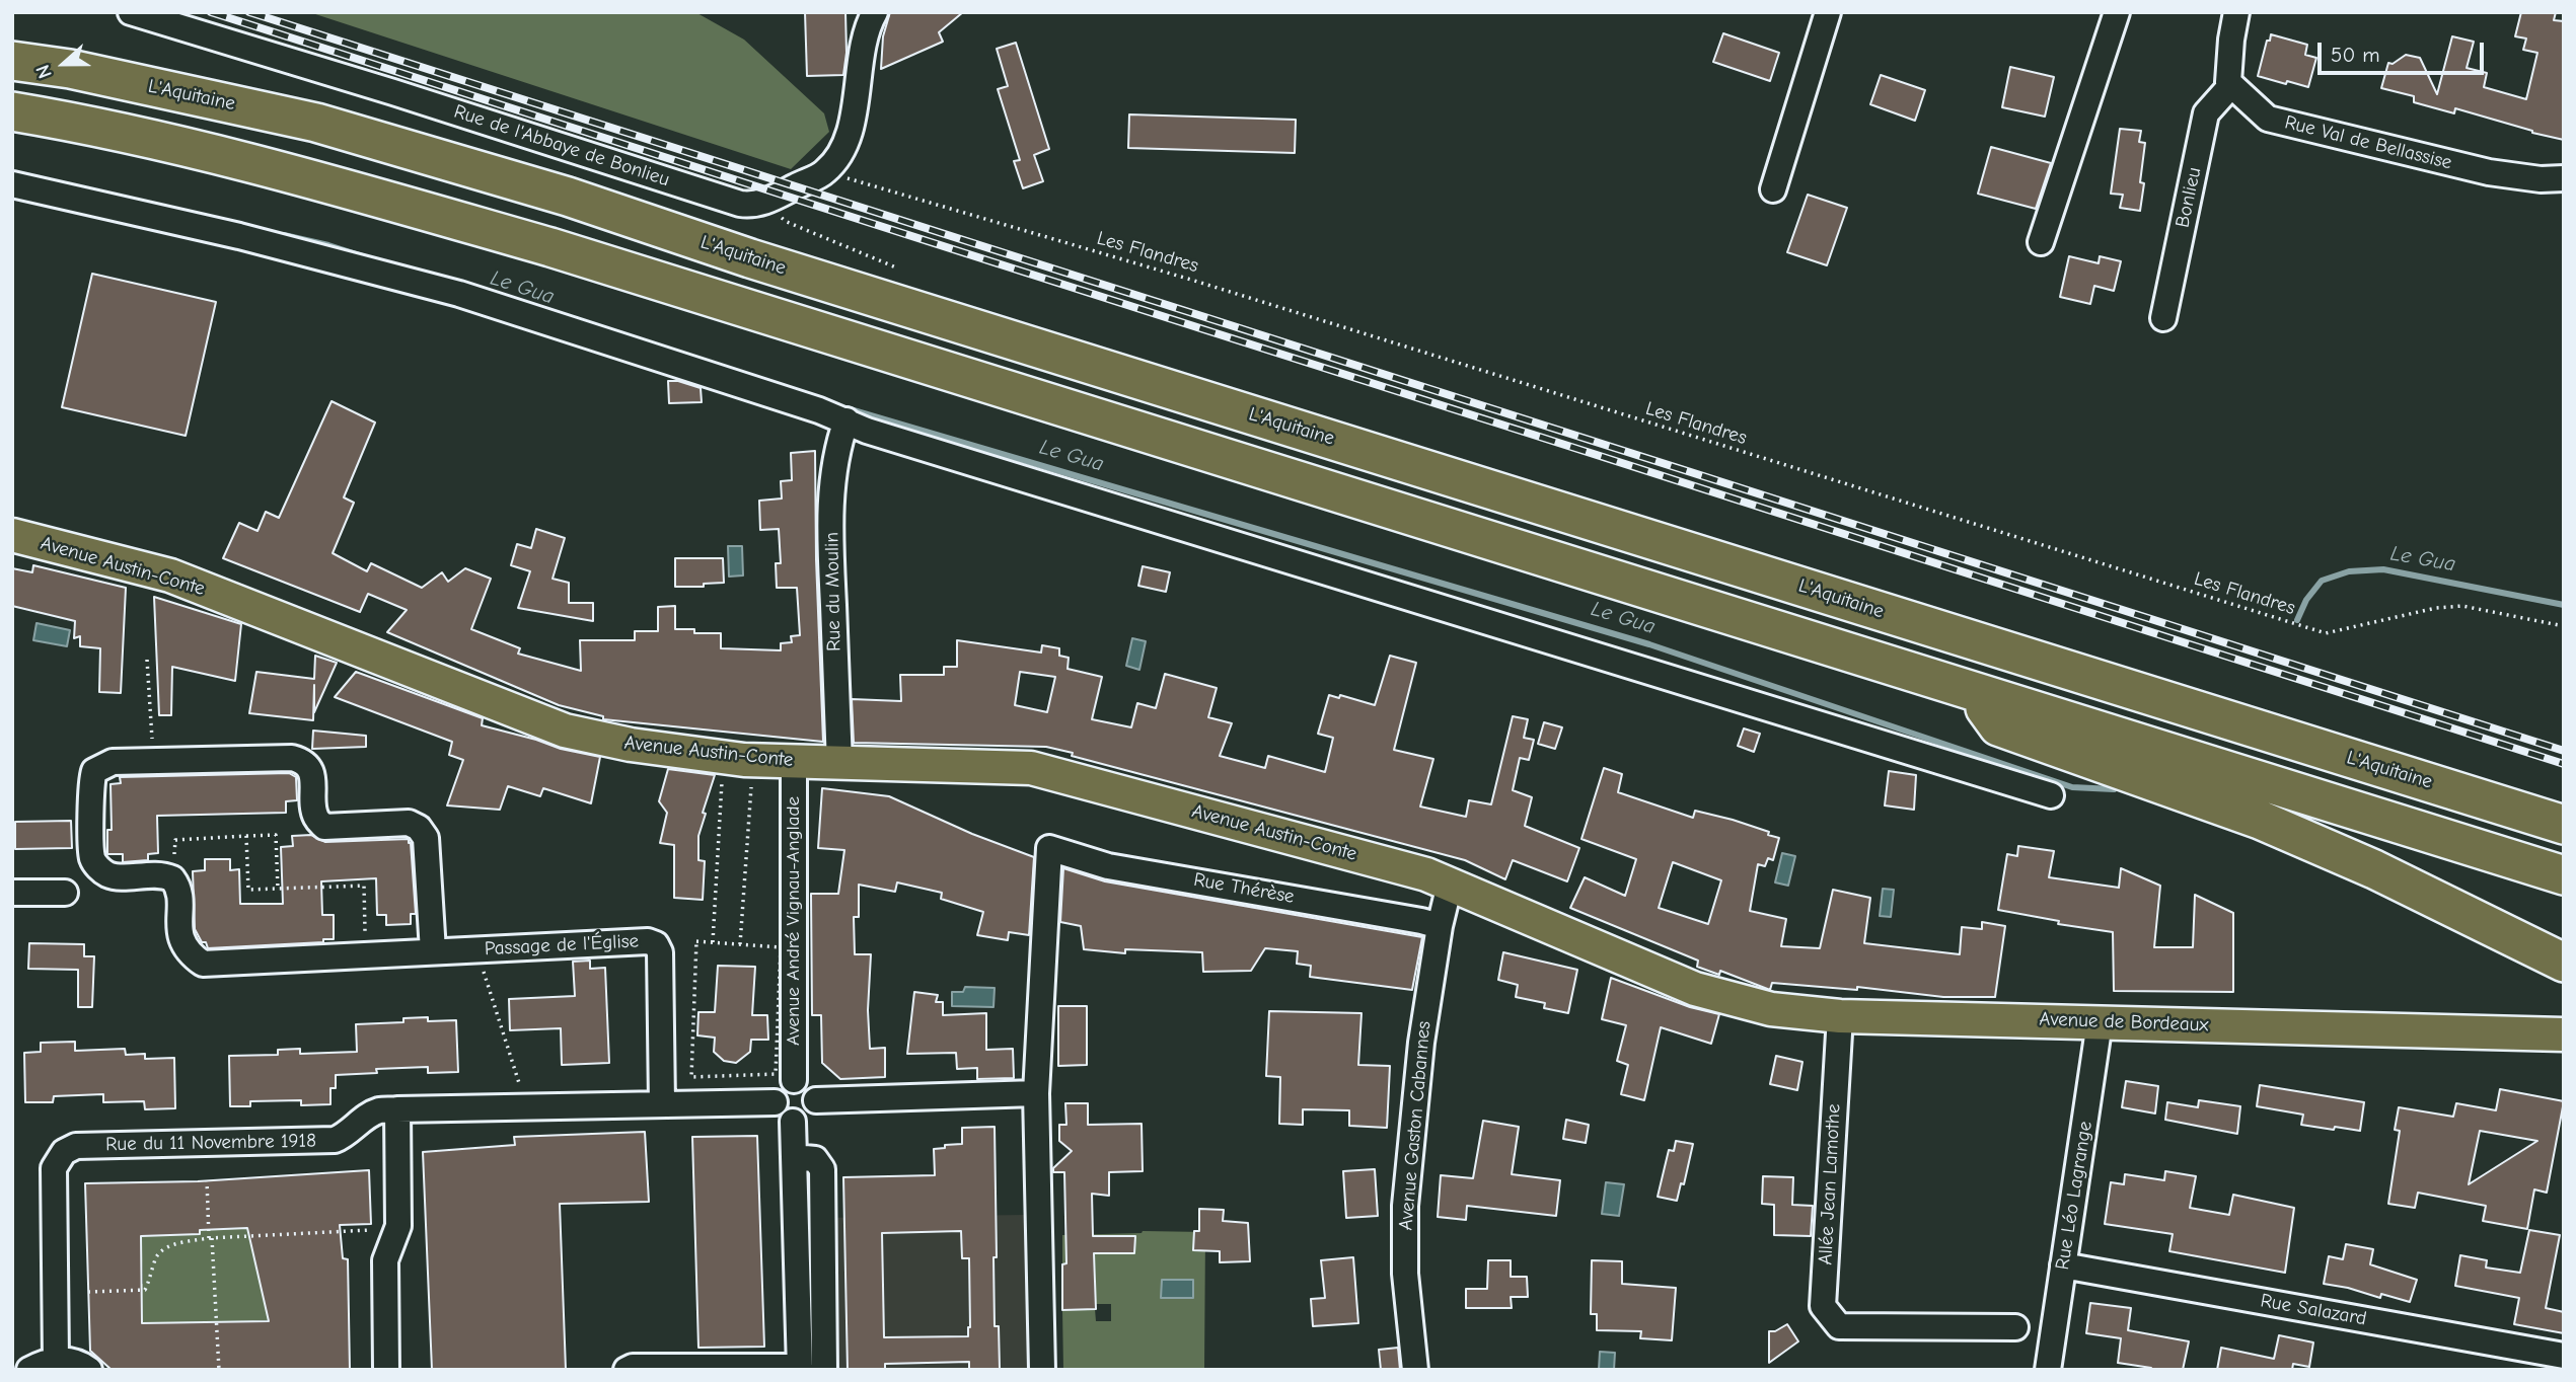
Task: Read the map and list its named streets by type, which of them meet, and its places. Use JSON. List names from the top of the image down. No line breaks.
{"streets":{"highway":["L'Aquitaine"],"main road":["Avenue Austin-Conte","Avenue de Bordeaux"],"street":["Rue Val de Bellassise","Rue de l'Abbaye de Bonlieu","Bonlieu","Rue du Moulin","Rue Thérèse","Avenue André Vignau-Anglade","Passage de l'Église","Avenue Gaston Cabannes","Rue du 11 Novembre 1918","Allée Jean Lamothe","Rue Léo Lagrange","Rue Salazard"],"path":["Les Flandres"]},"crossings":[["Rue Val de Bellassise","Bonlieu"],["Rue de l'Abbaye de Bonlieu","Les Flandres"],["Avenue Austin-Conte","Rue du Moulin"],["Avenue Austin-Conte","Avenue André Vignau-Anglade"],["Avenue Austin-Conte","Avenue de Bordeaux"],["Avenue Austin-Conte","Avenue Gaston Cabannes"],["Rue Thérèse","Avenue Gaston Cabannes"],["Avenue André Vignau-Anglade","Rue du 11 Novembre 1918"],["Passage de l'Église","Rue du 11 Novembre 1918"],["Avenue de Bordeaux","Allée Jean Lamothe"],["Avenue de Bordeaux","Rue Léo Lagrange"],["Rue Léo Lagrange","Rue Salazard"]],"water":["Le Gua"],"scale_bar":"50 m","north":"left"}
